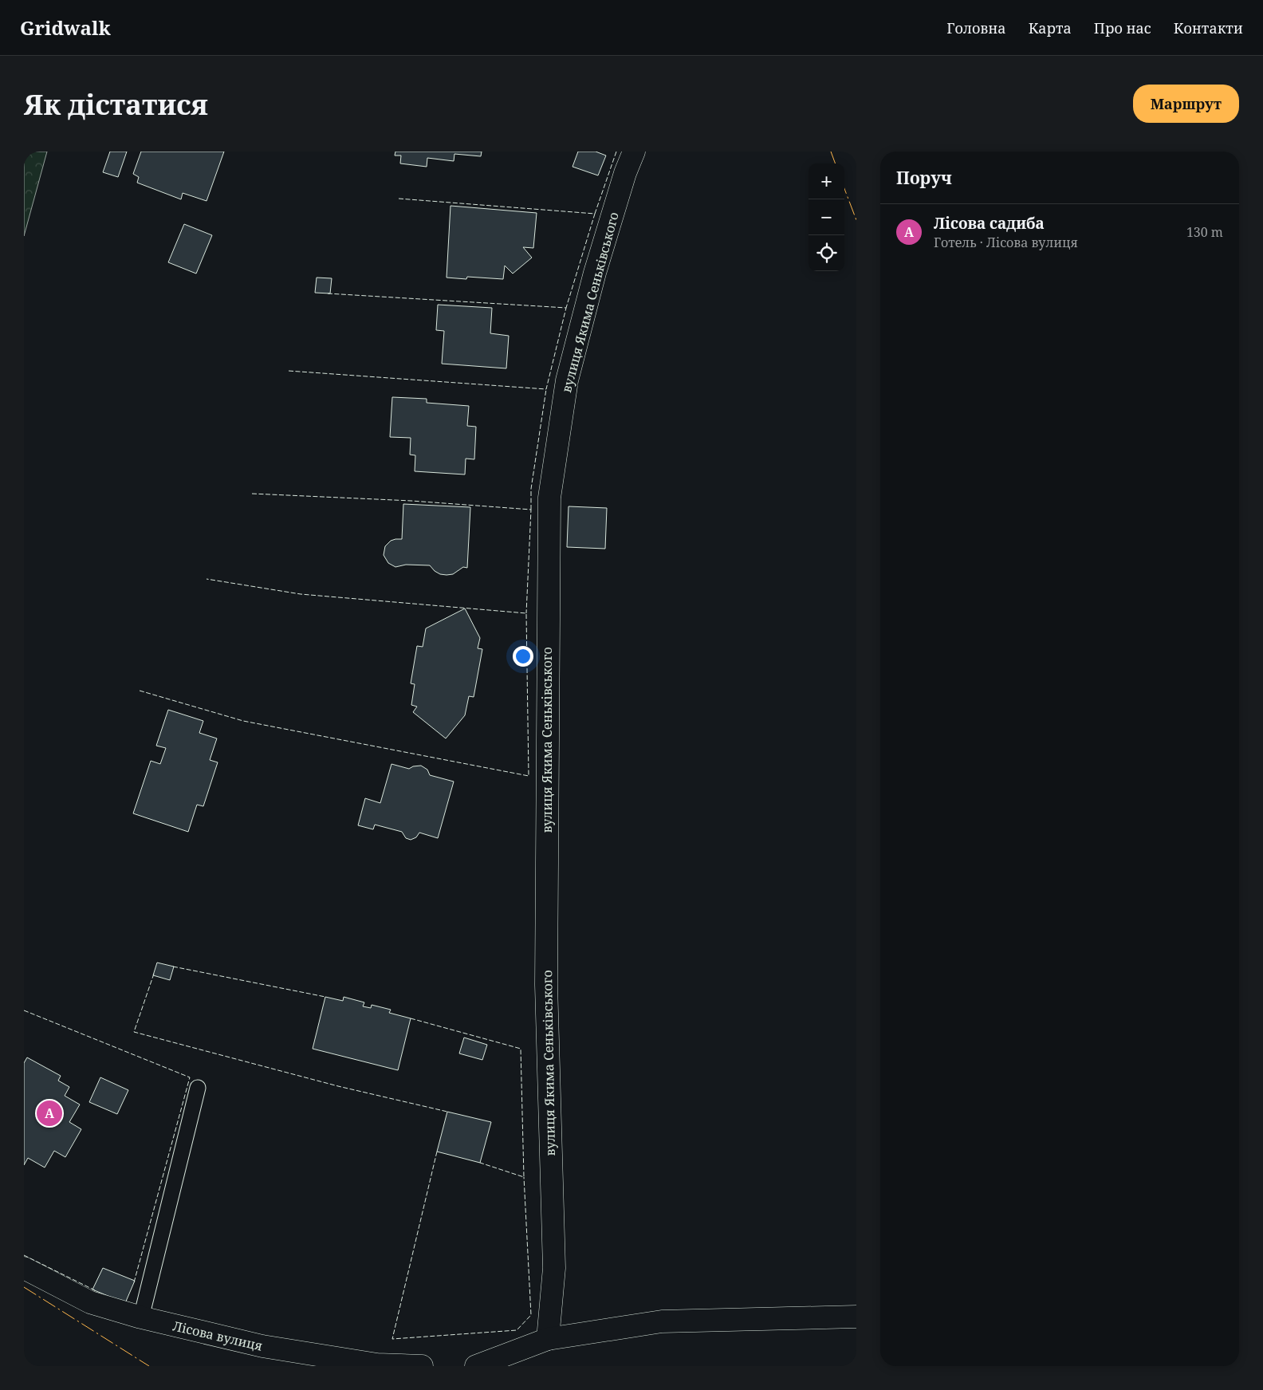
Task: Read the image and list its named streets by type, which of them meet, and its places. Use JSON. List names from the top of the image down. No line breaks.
{"streets":{"street":["вулиця Якима Сеньківського","Лісова вулиця"]},"page":{"header":"Gridwalk","nav":["Головна","Карта","Про нас","Контакти"],"buttons":"Маршрут","title":"Як дістатися","heading":"Поруч","map_buttons":["+","−"],"list":[{"mark":"A","name":"Лісова садиба","note":"Готель · Лісова вулиця","value":"130 m"}],"pins":"A"}}
